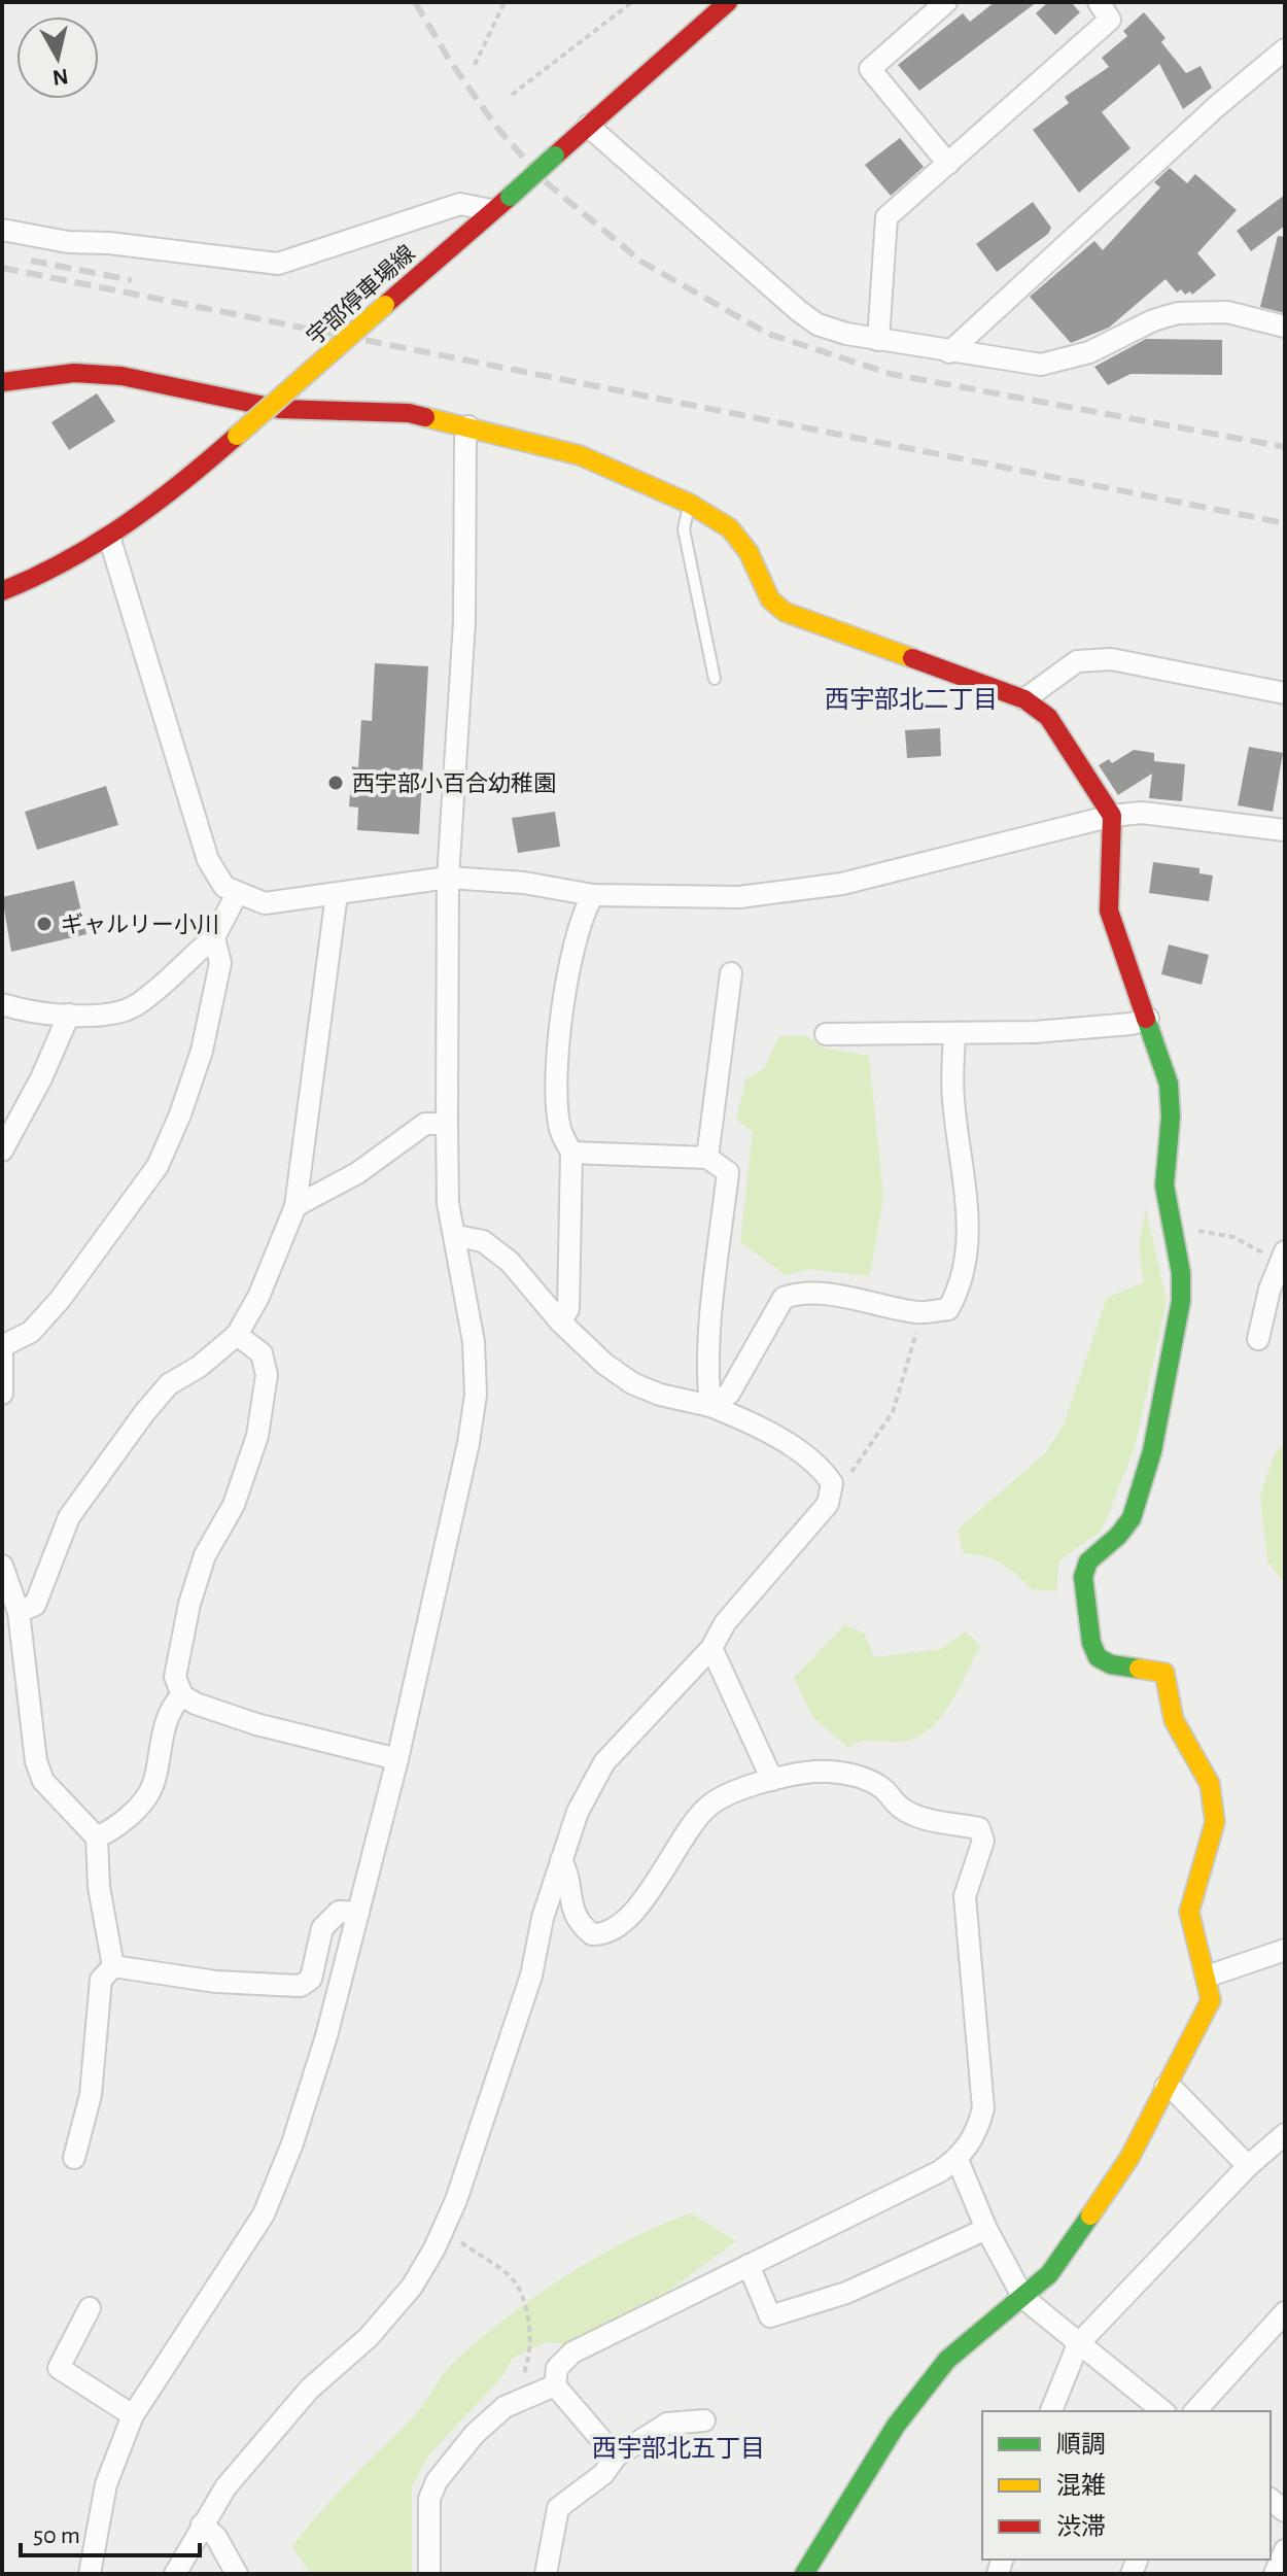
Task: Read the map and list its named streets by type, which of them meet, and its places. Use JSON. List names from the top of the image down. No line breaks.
{"streets":{"street":["宇部停車場線"]},"districts":["西宇部北二丁目","西宇部北五丁目"],"places":["西宇部小百合幼稚園","ギャルリー小川"],"legend":["順調","混雑","渋滞"],"scale_bar":"50 m","north":"bottom"}
